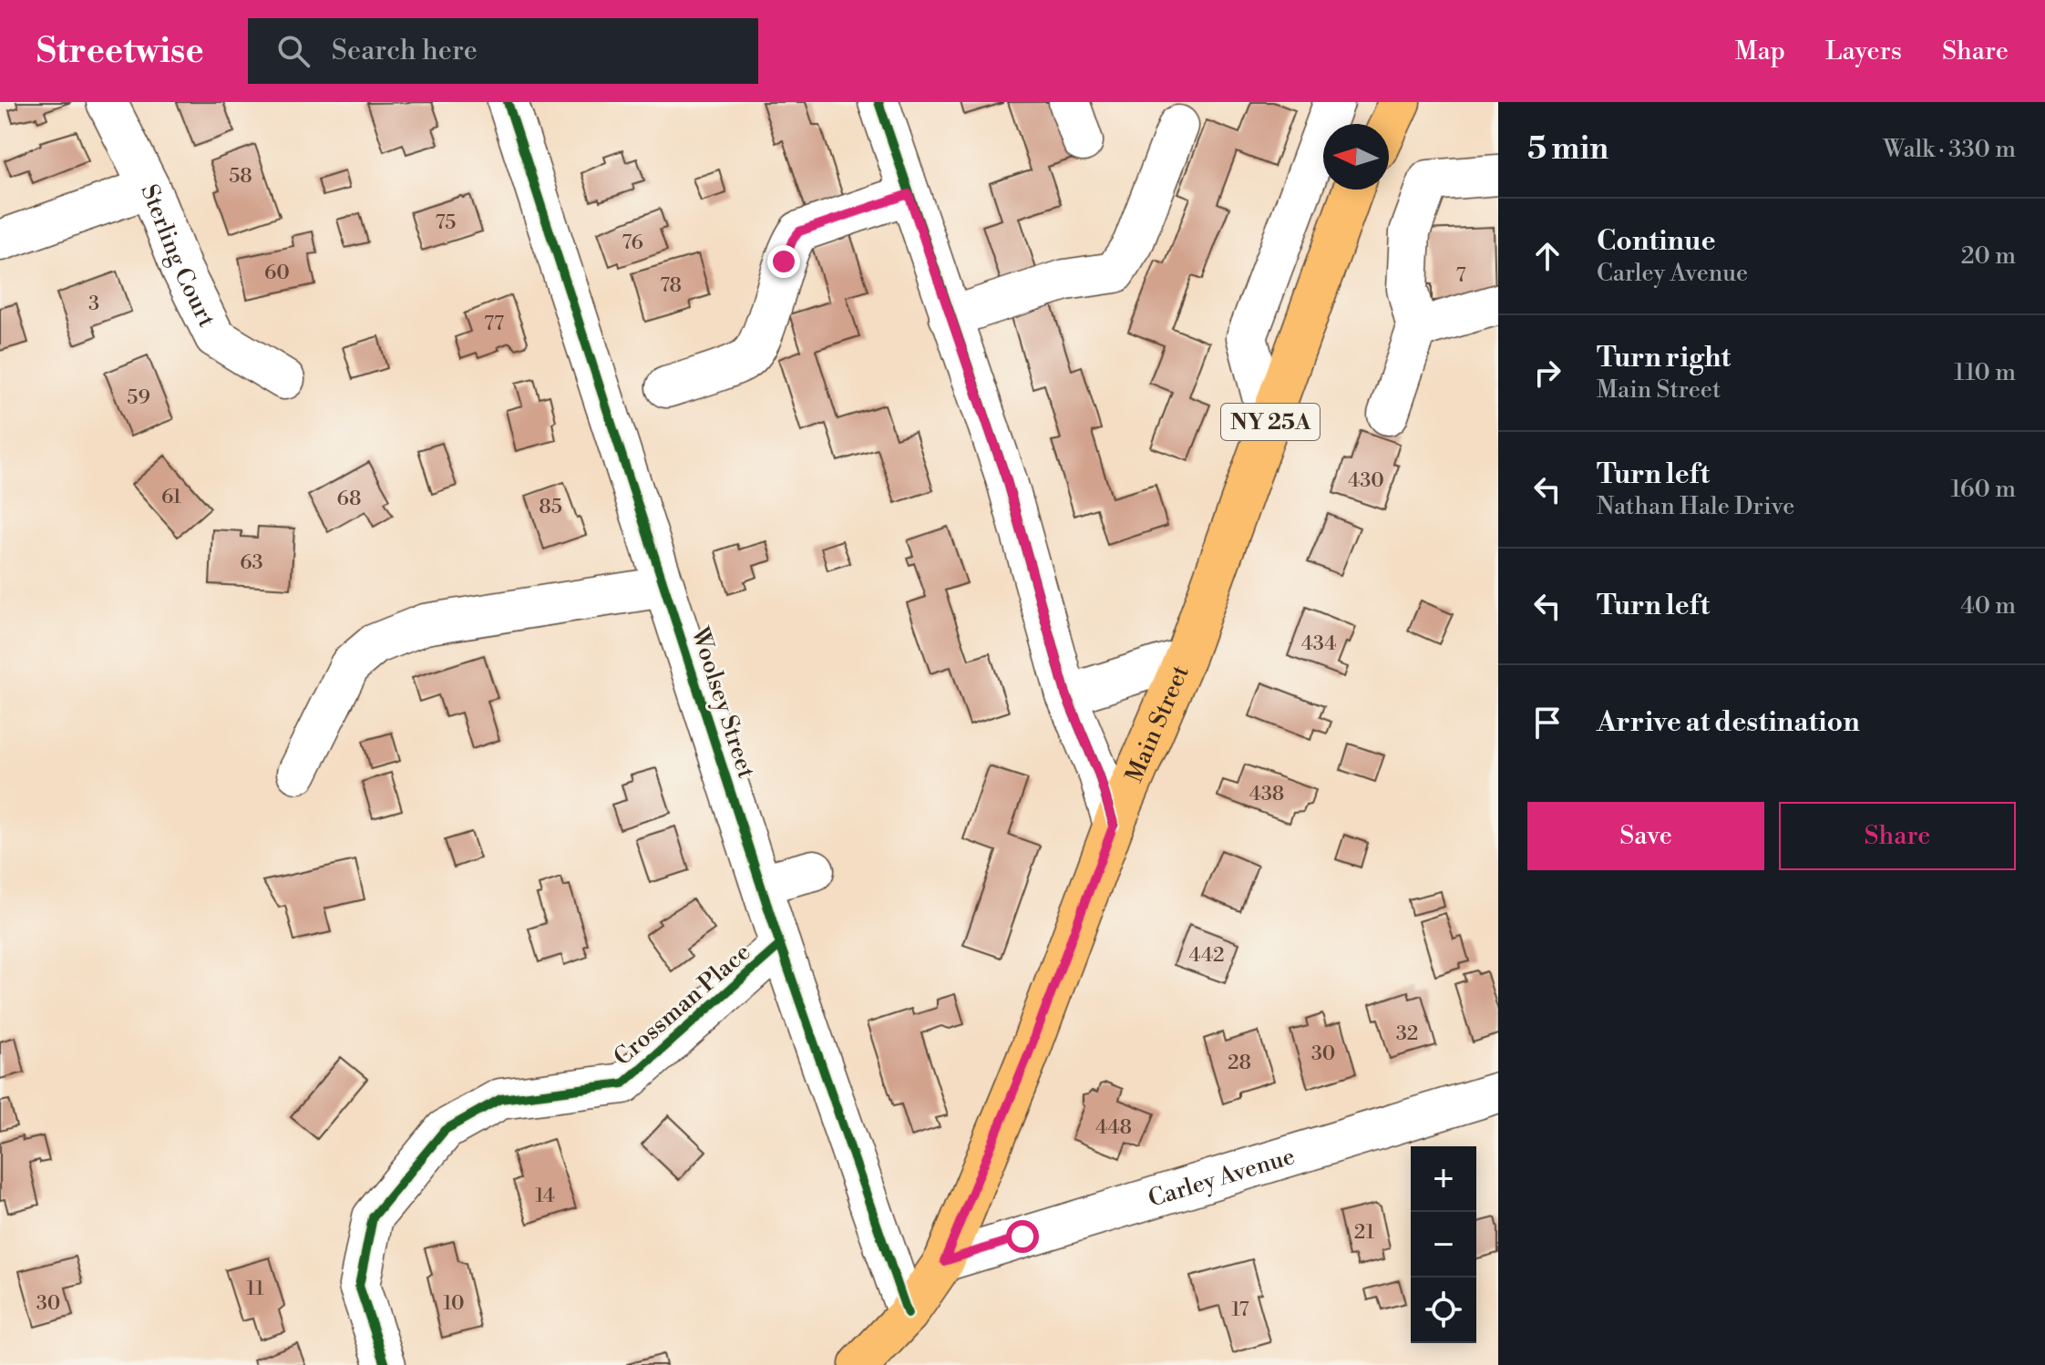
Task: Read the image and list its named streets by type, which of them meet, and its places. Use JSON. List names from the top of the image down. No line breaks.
{"streets":{"main road":["NY 25A","Main Street"],"street":["Sterling Court","Woolsey Street","Crossman Place","Carley Avenue"]},"crossings":[["Woolsey Street","Main Street"],["Woolsey Street","Crossman Place"],["Main Street","Carley Avenue"]],"house_numbers":["58","75","76","60","7","78","3","77","59","430","61","68","85","63","434","438","442","32","30","28","448","14","21","11","30","10","17"],"north":"left","page":{"header":"Streetwise","search":"Search here","nav":["Map","Layers","Share"],"heading":["5 min","Walk · 330 m"],"list":[["Continue","Carley Avenue","20 m"],["Turn right","Main Street","110 m"],["Turn left","Nathan Hale Drive","160 m"],["Turn left","40 m"],"Arrive at destination"],"buttons":["Save","Share"],"map_buttons":["+","−"]}}
